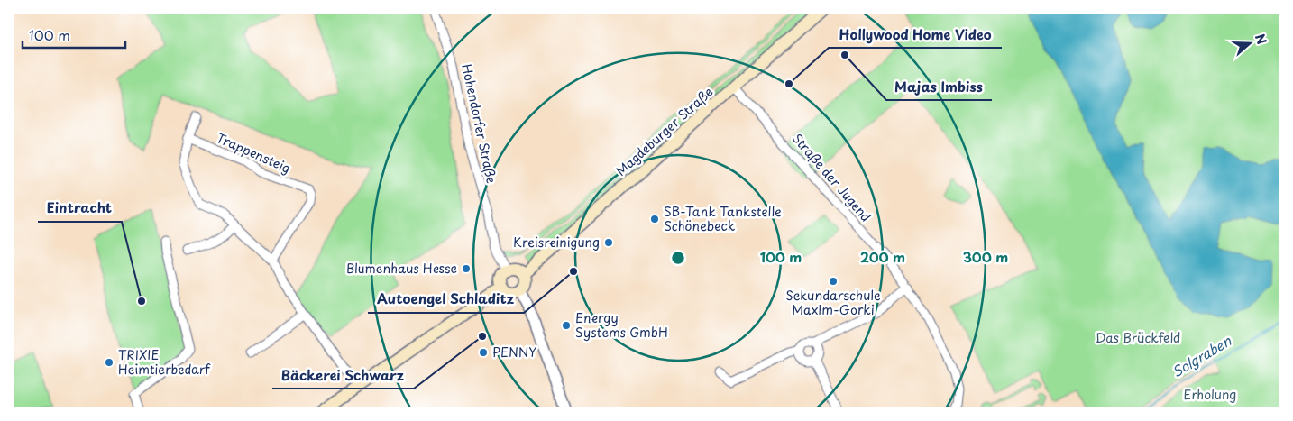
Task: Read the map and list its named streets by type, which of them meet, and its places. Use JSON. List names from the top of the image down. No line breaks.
{"streets":{"main road":["Magdeburger Straße"],"street":["Hohendorfer Straße","Trappensteig","Straße der Jugend"]},"crossings":[["Hohendorfer Straße","Magdeburger Straße"],["Magdeburger Straße","Straße der Jugend"]],"water":["Solgraben"],"parks":["Das Brückfeld","Erholung"],"places":["Majas Imbiss","Hollywood Home Video","SB-Tank Tankstelle Schönebeck","Kreisreinigung","Blumenhaus Hesse","Autoengel Schladitz","Sekundarschule Maxim-Gorki","Eintracht","Energy Systems GmbH","Bäckerei Schwarz","PENNY","TRIXIE Heimtierbedarf"],"scale_bar":"100 m","north":"right","rings":["100 m","200 m","300 m"]}
